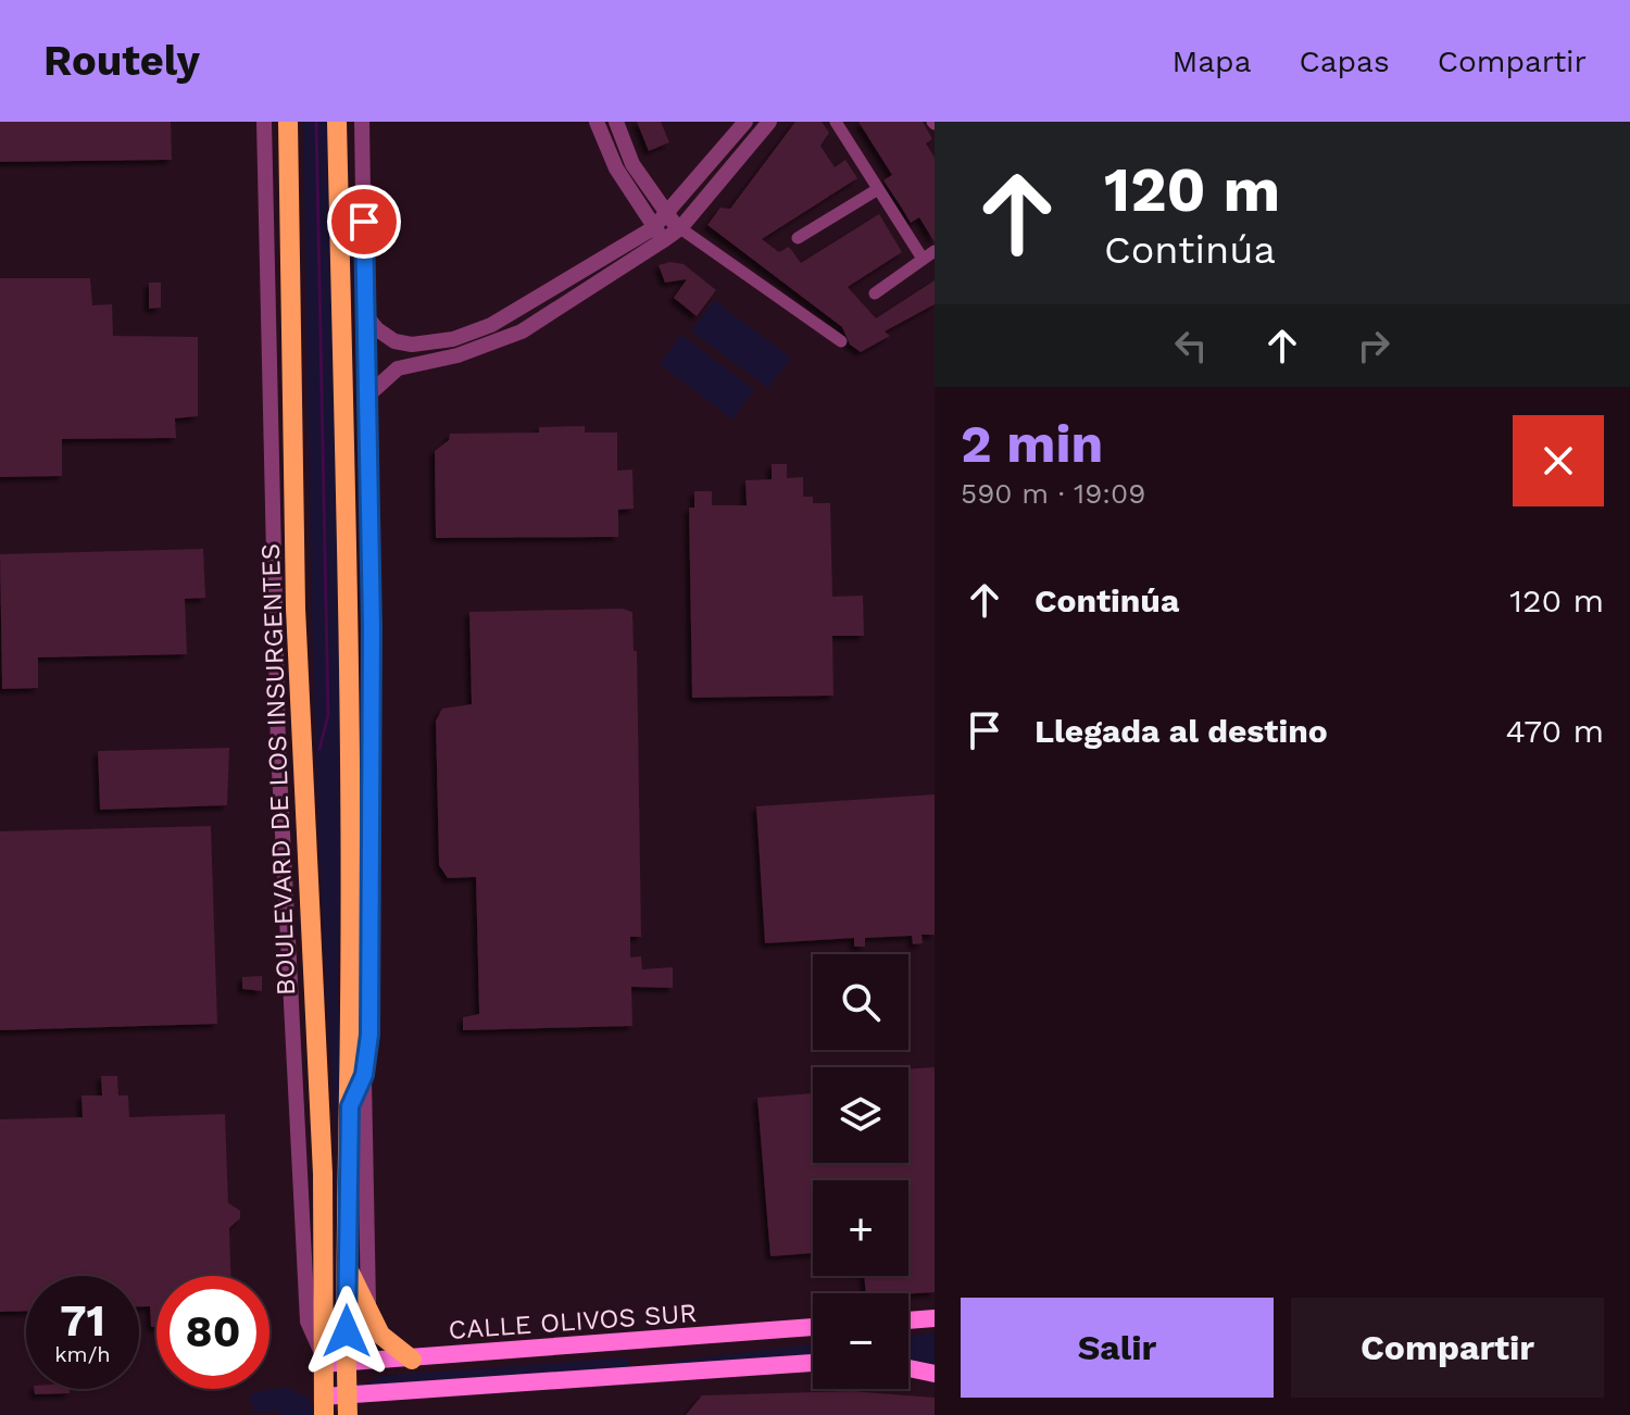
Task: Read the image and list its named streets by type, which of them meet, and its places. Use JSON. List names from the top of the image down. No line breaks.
{"streets":{"highway":["BOULEVARD DE LOS INSURGENTES"],"main road":["CALLE OLIVOS SUR"]},"crossings":[["BOULEVARD DE LOS INSURGENTES","CALLE OLIVOS SUR"]],"page":{"header":"Routely","nav":["Mapa","Capas","Compartir"],"turn":["120 m","Continúa"],"heading":["2 min","590 m · 19:09"],"list":[{"name":"Continúa","value":"120 m"},{"name":"Llegada al destino","value":"470 m"}],"map_buttons":["+","−"],"speed":"71 km/h","limit":"80","buttons":["Salir","Compartir"]}}
